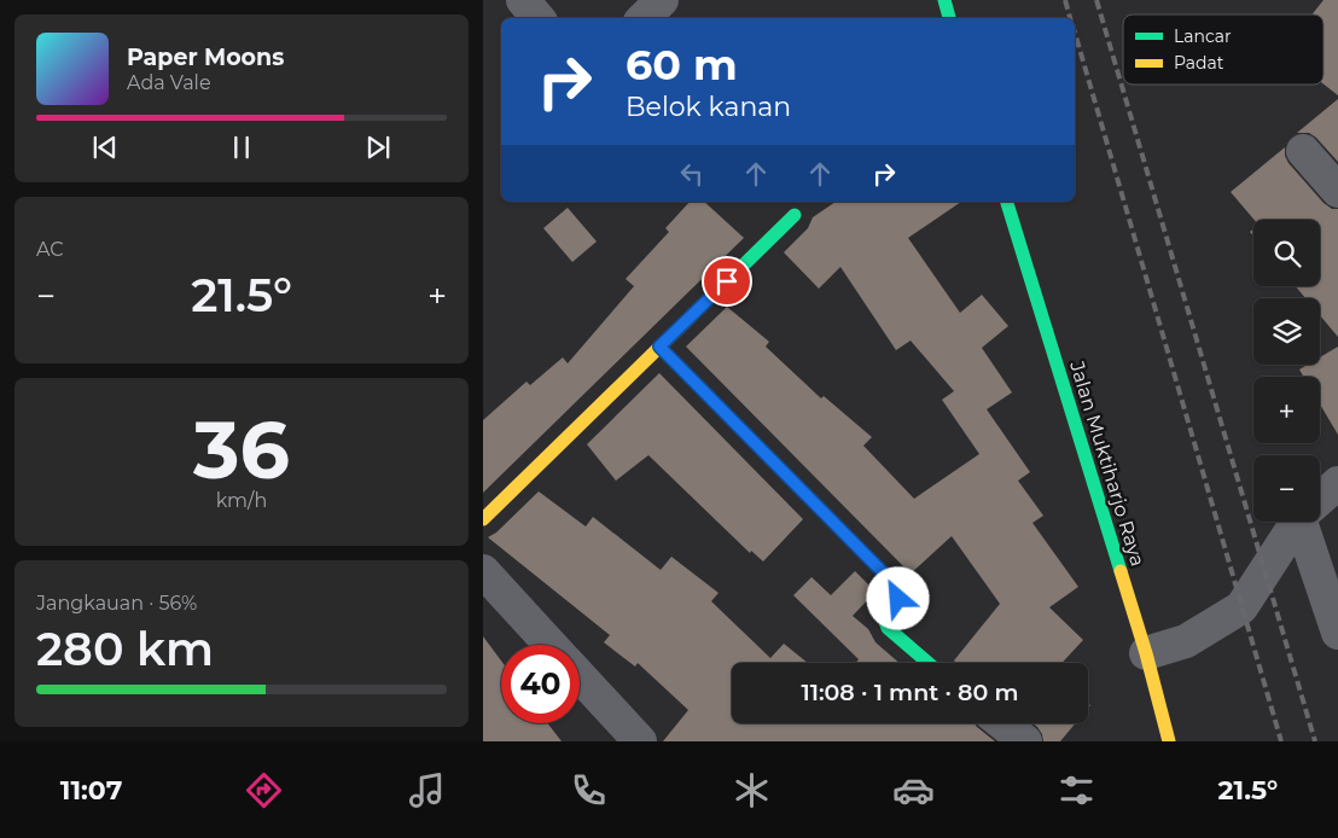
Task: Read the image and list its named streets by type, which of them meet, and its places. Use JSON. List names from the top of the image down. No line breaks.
{"streets":{"street":["Jalan Muktiharjo Raya"]},"legend":["Lancar","Padat"],"page":{"turn":["60 m","Belok kanan"],"song":["Paper Moons","Ada Vale"],"tile":["AC",["36","km/h"],["Jangkauan · 56%","280 km"]],"map_buttons":["+","−"],"heat":["−","21.5°","+"],"limit":"40","trip":"11:08 · 1 mnt · 80 m","tabs":["11:07","21.5°"]}}
